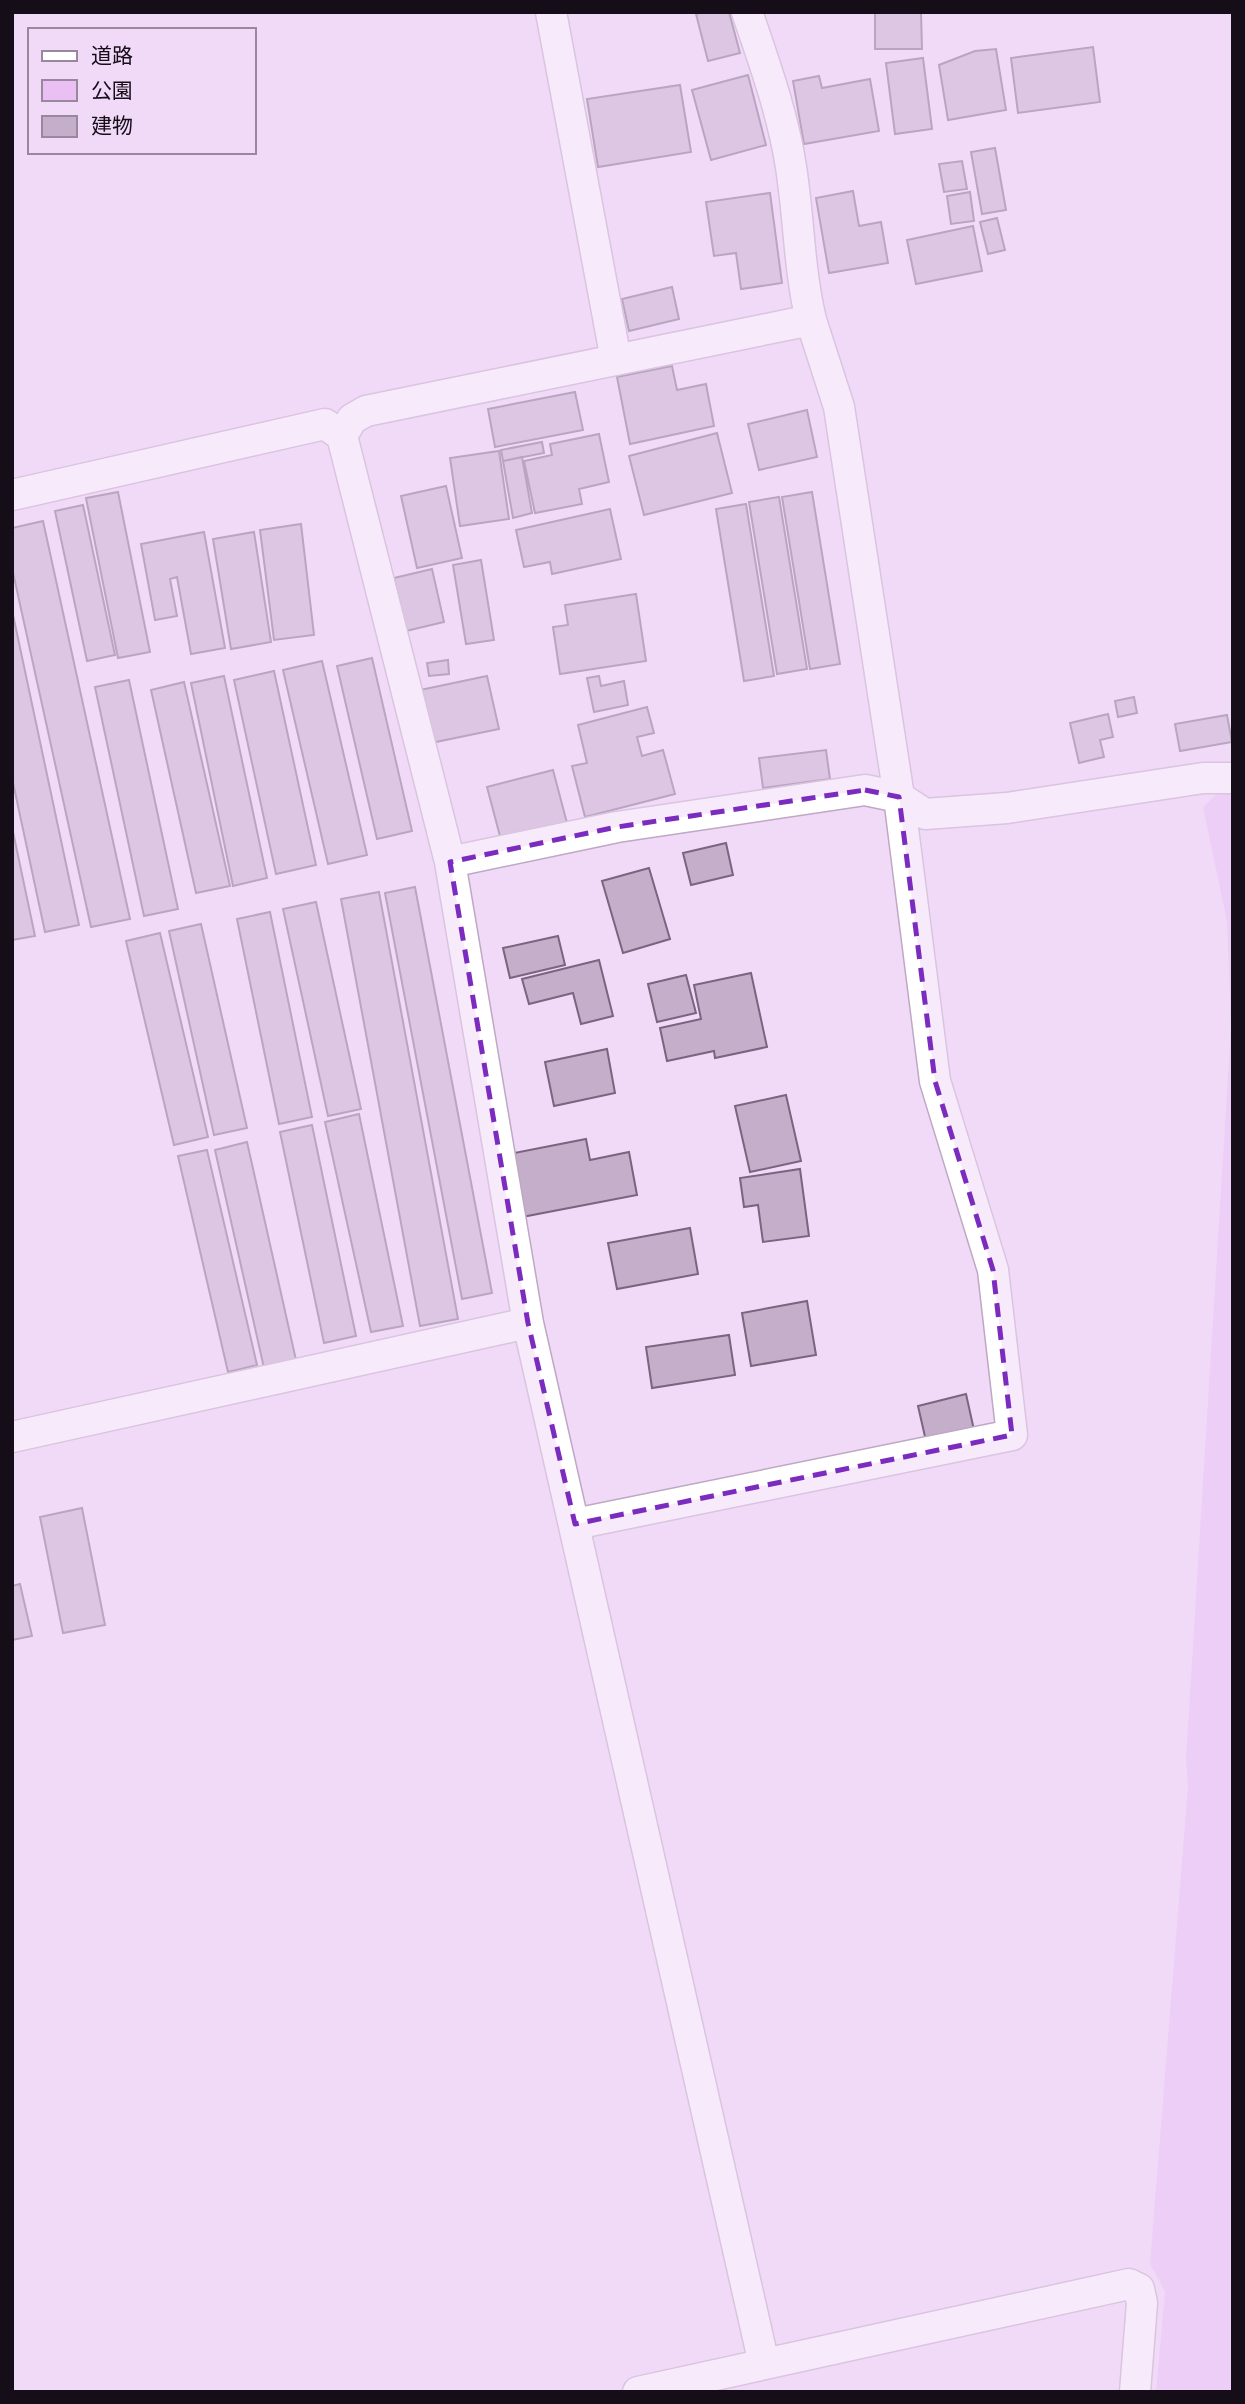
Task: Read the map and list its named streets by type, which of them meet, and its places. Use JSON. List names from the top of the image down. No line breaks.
{"legend":["道路","公園","建物"]}
